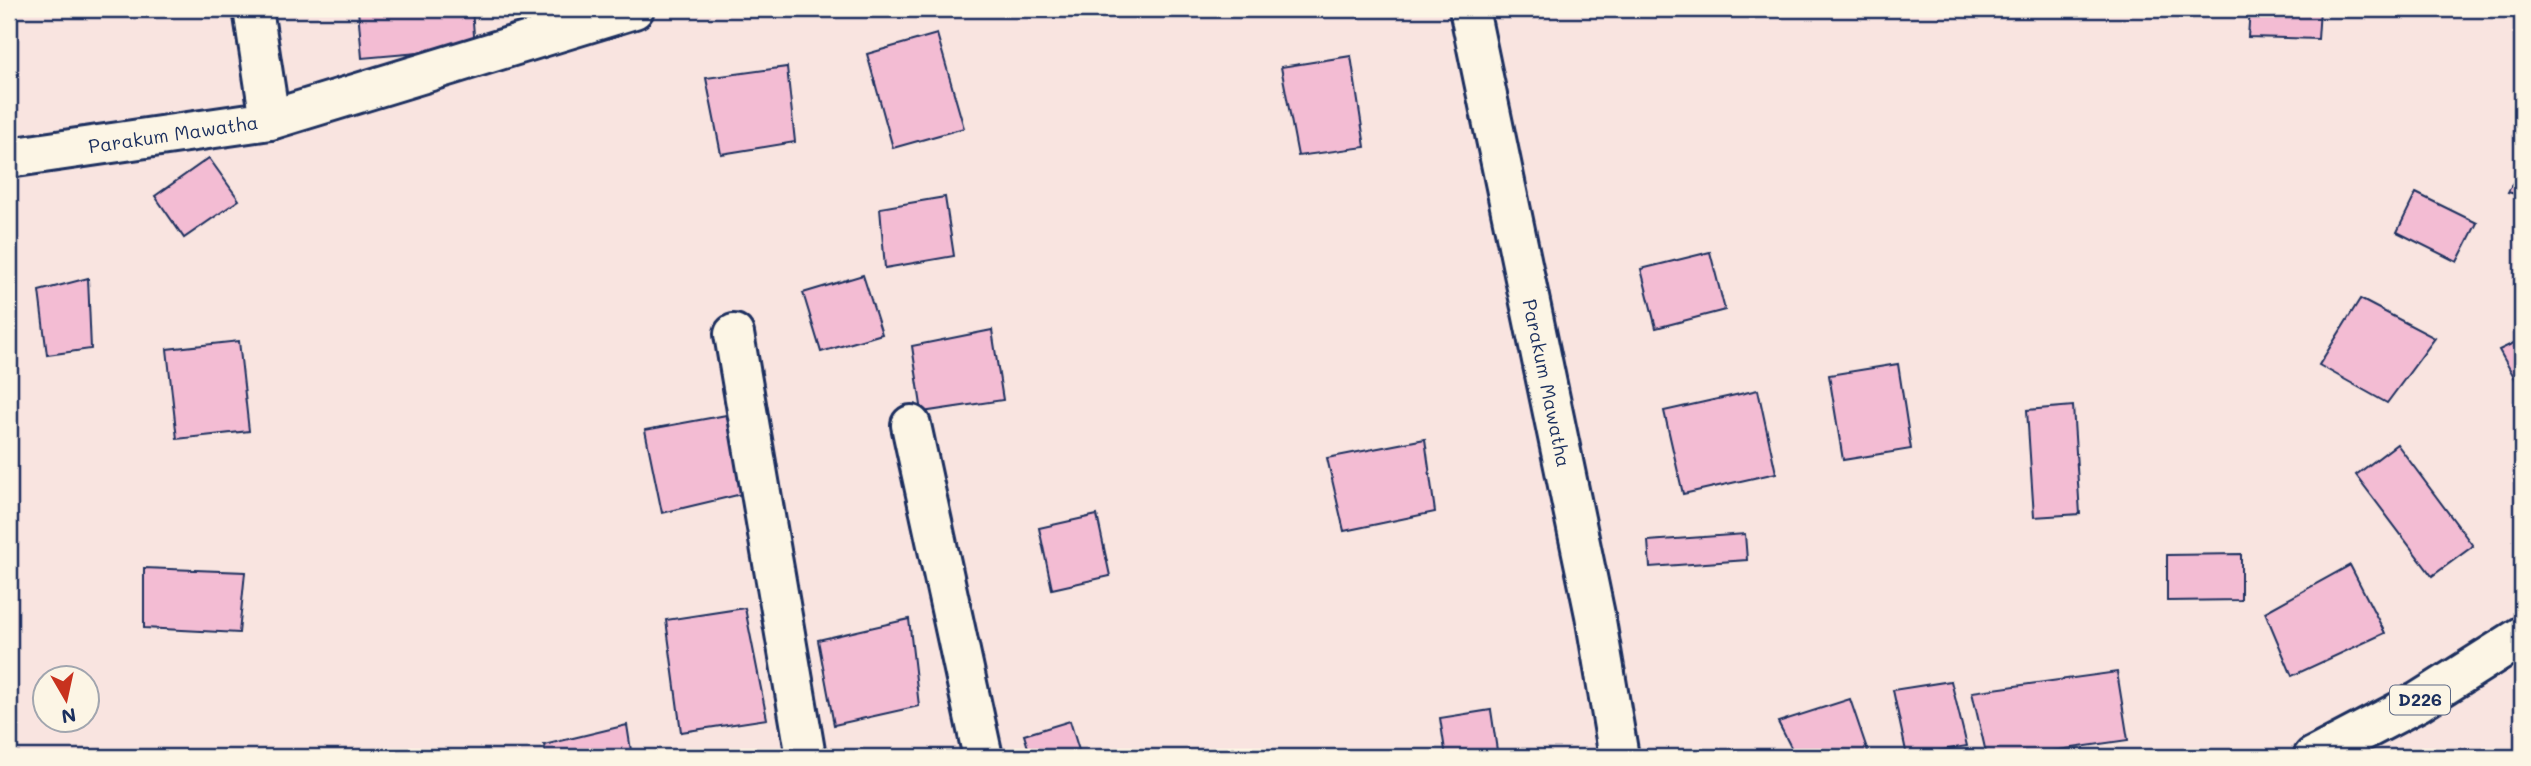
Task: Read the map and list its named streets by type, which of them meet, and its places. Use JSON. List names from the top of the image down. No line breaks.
{"streets":{"street":["Parakum Mawatha","D226"]},"north":"bottom"}
